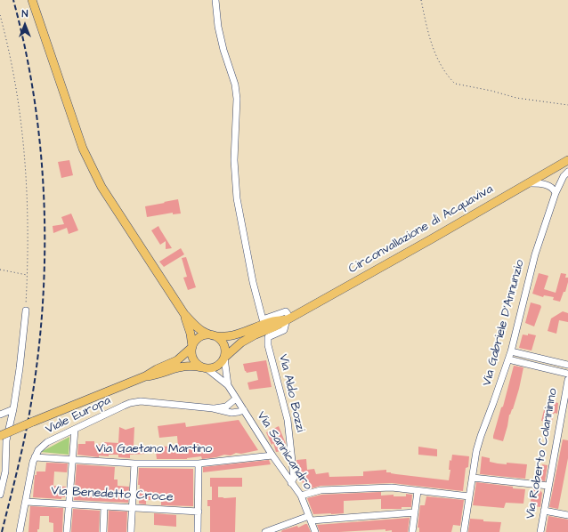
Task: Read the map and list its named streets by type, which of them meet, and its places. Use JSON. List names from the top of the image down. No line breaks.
{"streets":{"main road":["Circonvallazione di Acquaviva"],"street":["Via Gabriele D'Annunzio","Via Aldo Bozzi","Viale Europa","Via Gaetano Martino","Via Sannicandro","Via Roberto Colanninno","Via Benedetto Croce"]},"crossings":[["Circonvallazione di Acquaviva","Via Aldo Bozzi"],["Via Aldo Bozzi","Via Sannicandro"],["Viale Europa","Via Gaetano Martino"],["Viale Europa","Via Sannicandro"],["Viale Europa","Via Benedetto Croce"],["Via Gaetano Martino","Via Sannicandro"]],"north":"top"}
